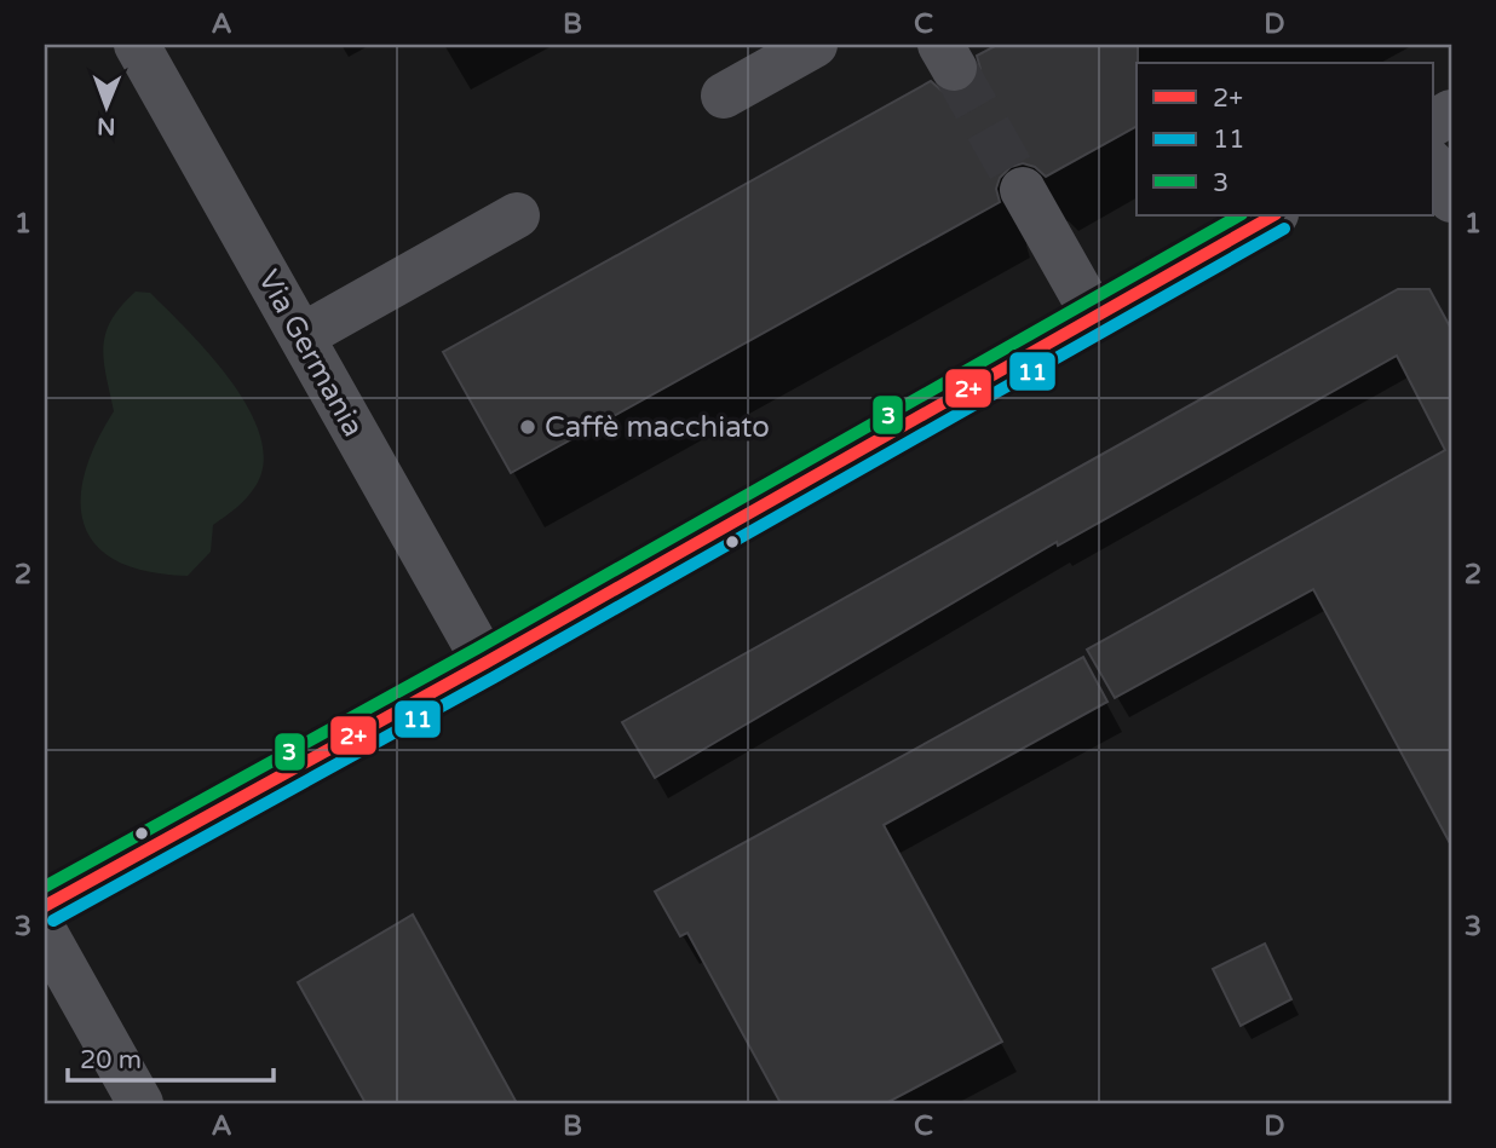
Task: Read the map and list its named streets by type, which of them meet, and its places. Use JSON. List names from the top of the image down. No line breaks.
{"streets":{"street":["Via Germania"]},"places":["Caffè macchiato"],"lines":["transit line 2+","transit line 3","transit line 11"],"legend":["2+","11","3"],"scale_bar":"20 m","north":"bottom","grid":{"columns":["A","B","C","D"],"rows":["1","2","3"]}}
